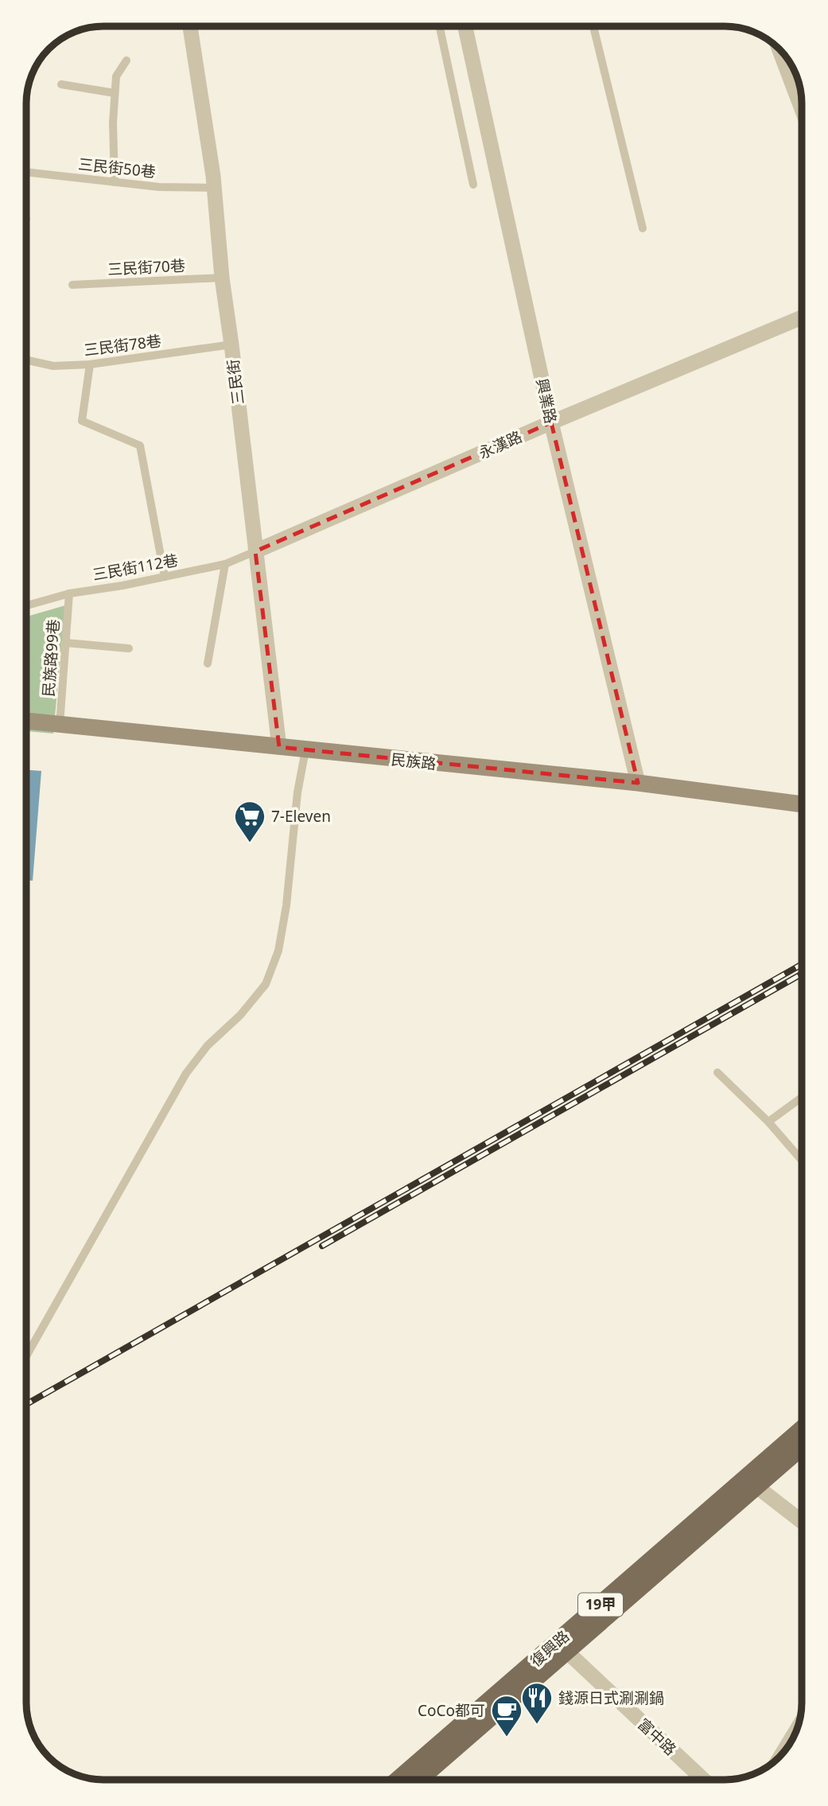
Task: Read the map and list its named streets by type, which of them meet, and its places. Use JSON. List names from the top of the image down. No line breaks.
{"streets":{"main road":["19甲","復興路"],"street":["三民街","興業路","永漢路","民族路","富中路"],"lane":["三民街50巷","三民街70巷","三民街78巷","三民街112巷","民族路99巷"]},"crossings":[["三民街50巷","三民街"],["三民街70巷","三民街"],["三民街78巷","三民街"],["三民街","永漢路"],["三民街","三民街112巷"],["三民街","民族路"],["興業路","永漢路"],["興業路","民族路"],["永漢路","三民街112巷"],["三民街112巷","民族路99巷"],["民族路99巷","民族路"],["復興路","富中路"]],"places":{"supermarket":["7-Eleven"],"restaurant":["錢源日式涮涮鍋"],"cafe":["CoCo都可"]}}
